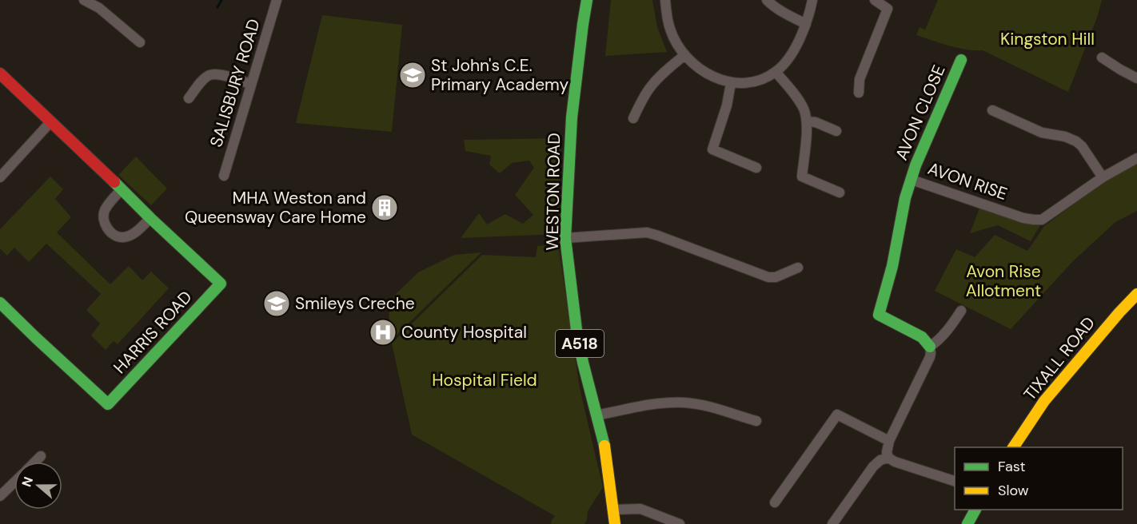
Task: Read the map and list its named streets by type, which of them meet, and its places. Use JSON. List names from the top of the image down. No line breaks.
{"streets":{"main road":["AVON CLOSE","AVON RISE","WESTON ROAD","HARRIS ROAD","A518","TIXALL ROAD"],"street":["SALISBURY ROAD"]},"crossings":[["AVON CLOSE","AVON RISE"]],"parks":["Kingston Hill","Avon Rise Allotment","Hospital Field"],"places":{"school or university":["St John's C.E. Primary Academy","Smileys Creche"],"building":["MHA Weston and Queensway Care Home"],"hospital":["County Hospital"]},"legend":["Fast","Slow"],"north":"left"}
